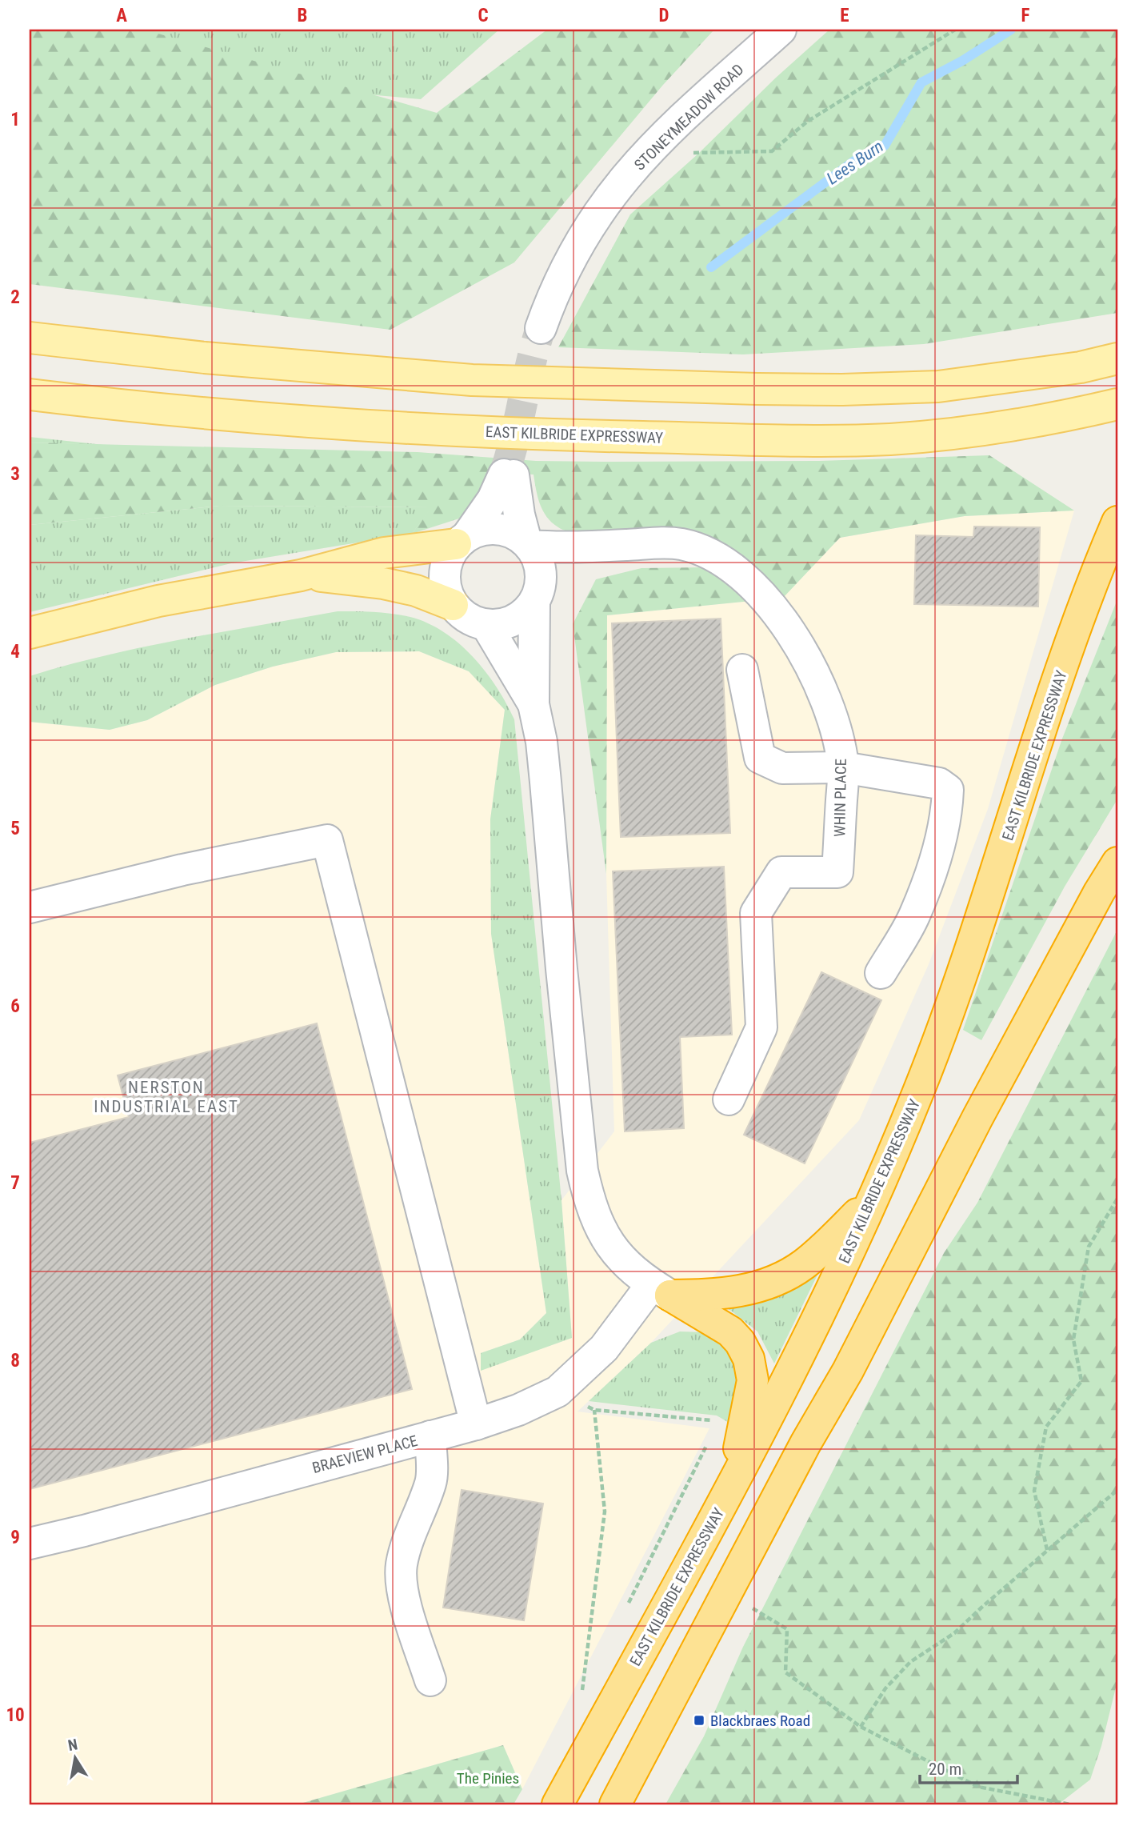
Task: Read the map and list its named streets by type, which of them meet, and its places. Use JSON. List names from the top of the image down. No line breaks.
{"streets":{"highway":["EAST KILBRIDE EXPRESSWAY"],"street":["STONEYMEADOW ROAD","WHIN PLACE","BRAEVIEW PLACE"]},"districts":["NERSTON INDUSTRIAL EAST"],"water":["Lees Burn"],"parks":["The Pinies"],"places":{"transit":["Blackbraes Road"]},"scale_bar":"20 m","north":"top","grid":{"columns":["A","B","C","D","E","F"],"rows":["1","2","3","4","5","6","7","8","9","10"]}}
